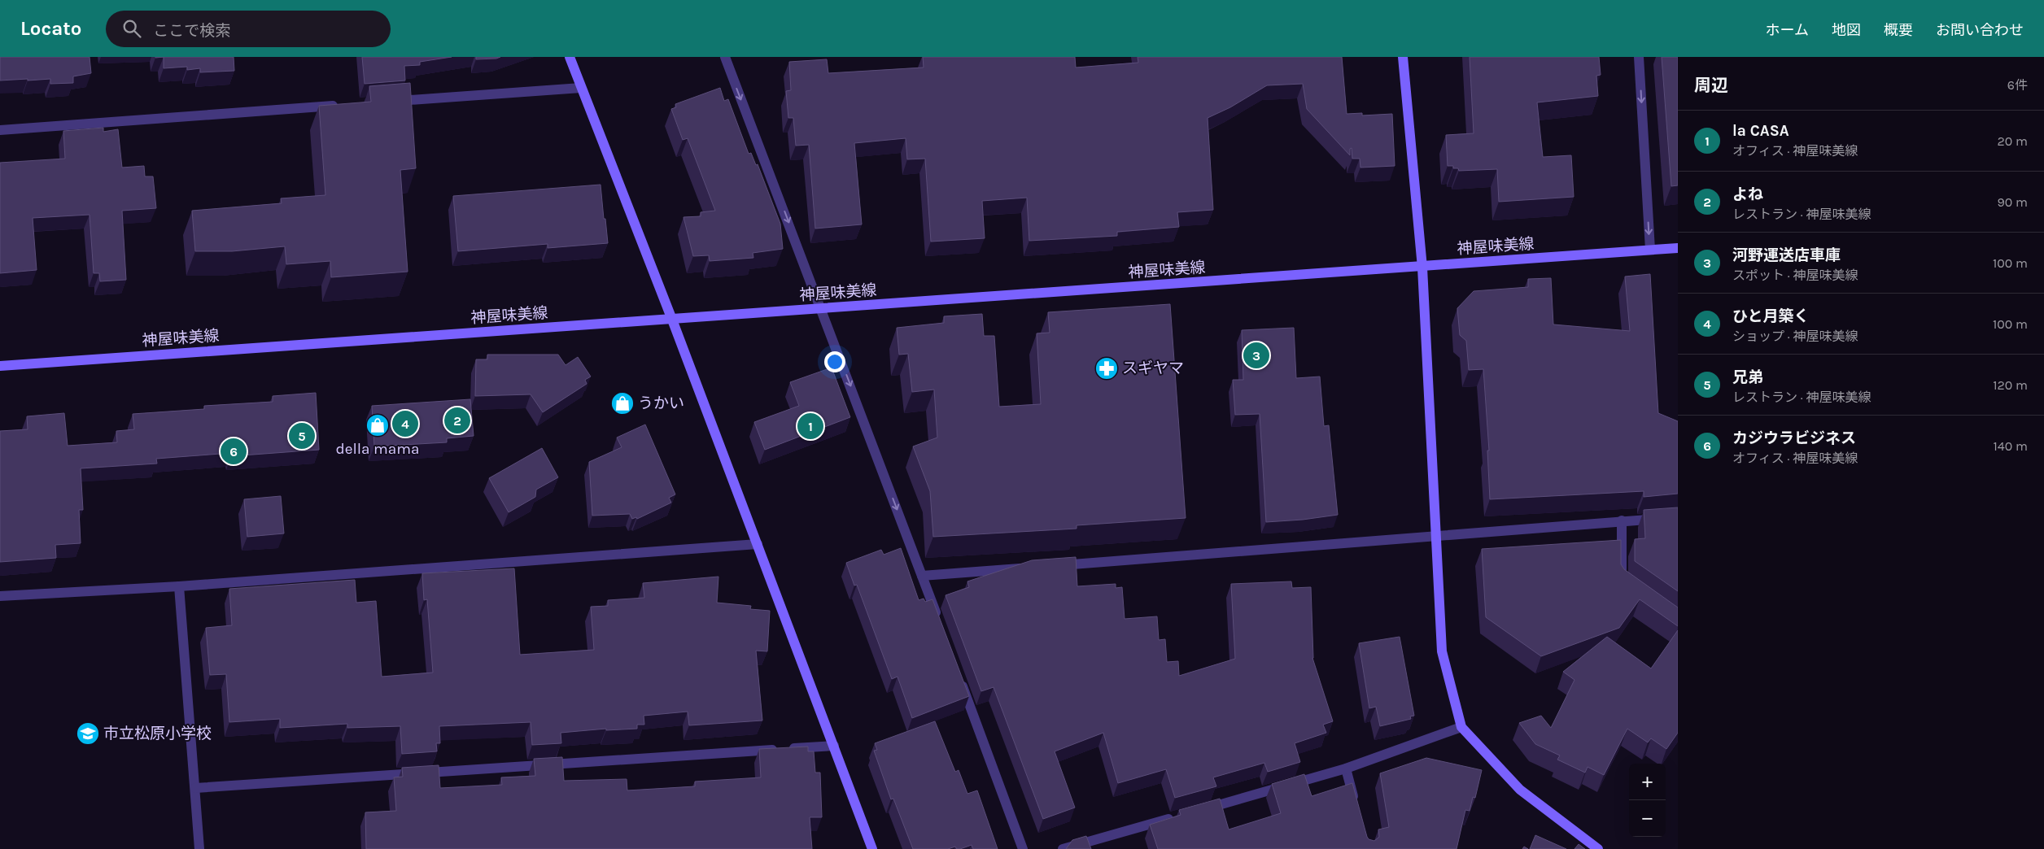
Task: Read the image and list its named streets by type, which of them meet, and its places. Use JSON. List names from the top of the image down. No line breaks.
{"streets":{"street":["神屋味美線"]},"places":{"pharmacy":["スギヤマ"],"shop":["うかい","della mama"],"school or university":["市立松原小学校"]},"page":{"header":"Locato","search":"ここで検索","nav":["ホーム","地図","概要","お問い合わせ"],"heading":["周辺","6件"],"list":[{"mark":"1","name":"la CASA","note":"オフィス · 神屋味美線","value":"20 m"},{"mark":"2","name":"よね","note":"レストラン · 神屋味美線","value":"90 m"},{"mark":"3","name":"河野運送店車庫","note":"スポット · 神屋味美線","value":"100 m"},{"mark":"4","name":"ひと月築く","note":"ショップ · 神屋味美線","value":"100 m"},{"mark":"5","name":"兄弟","note":"レストラン · 神屋味美線","value":"120 m"},{"mark":"6","name":"カジウラビジネス","note":"オフィス · 神屋味美線","value":"140 m"}],"pins":["3","2","4","1","5","6"],"map_buttons":["+","−"]}}
